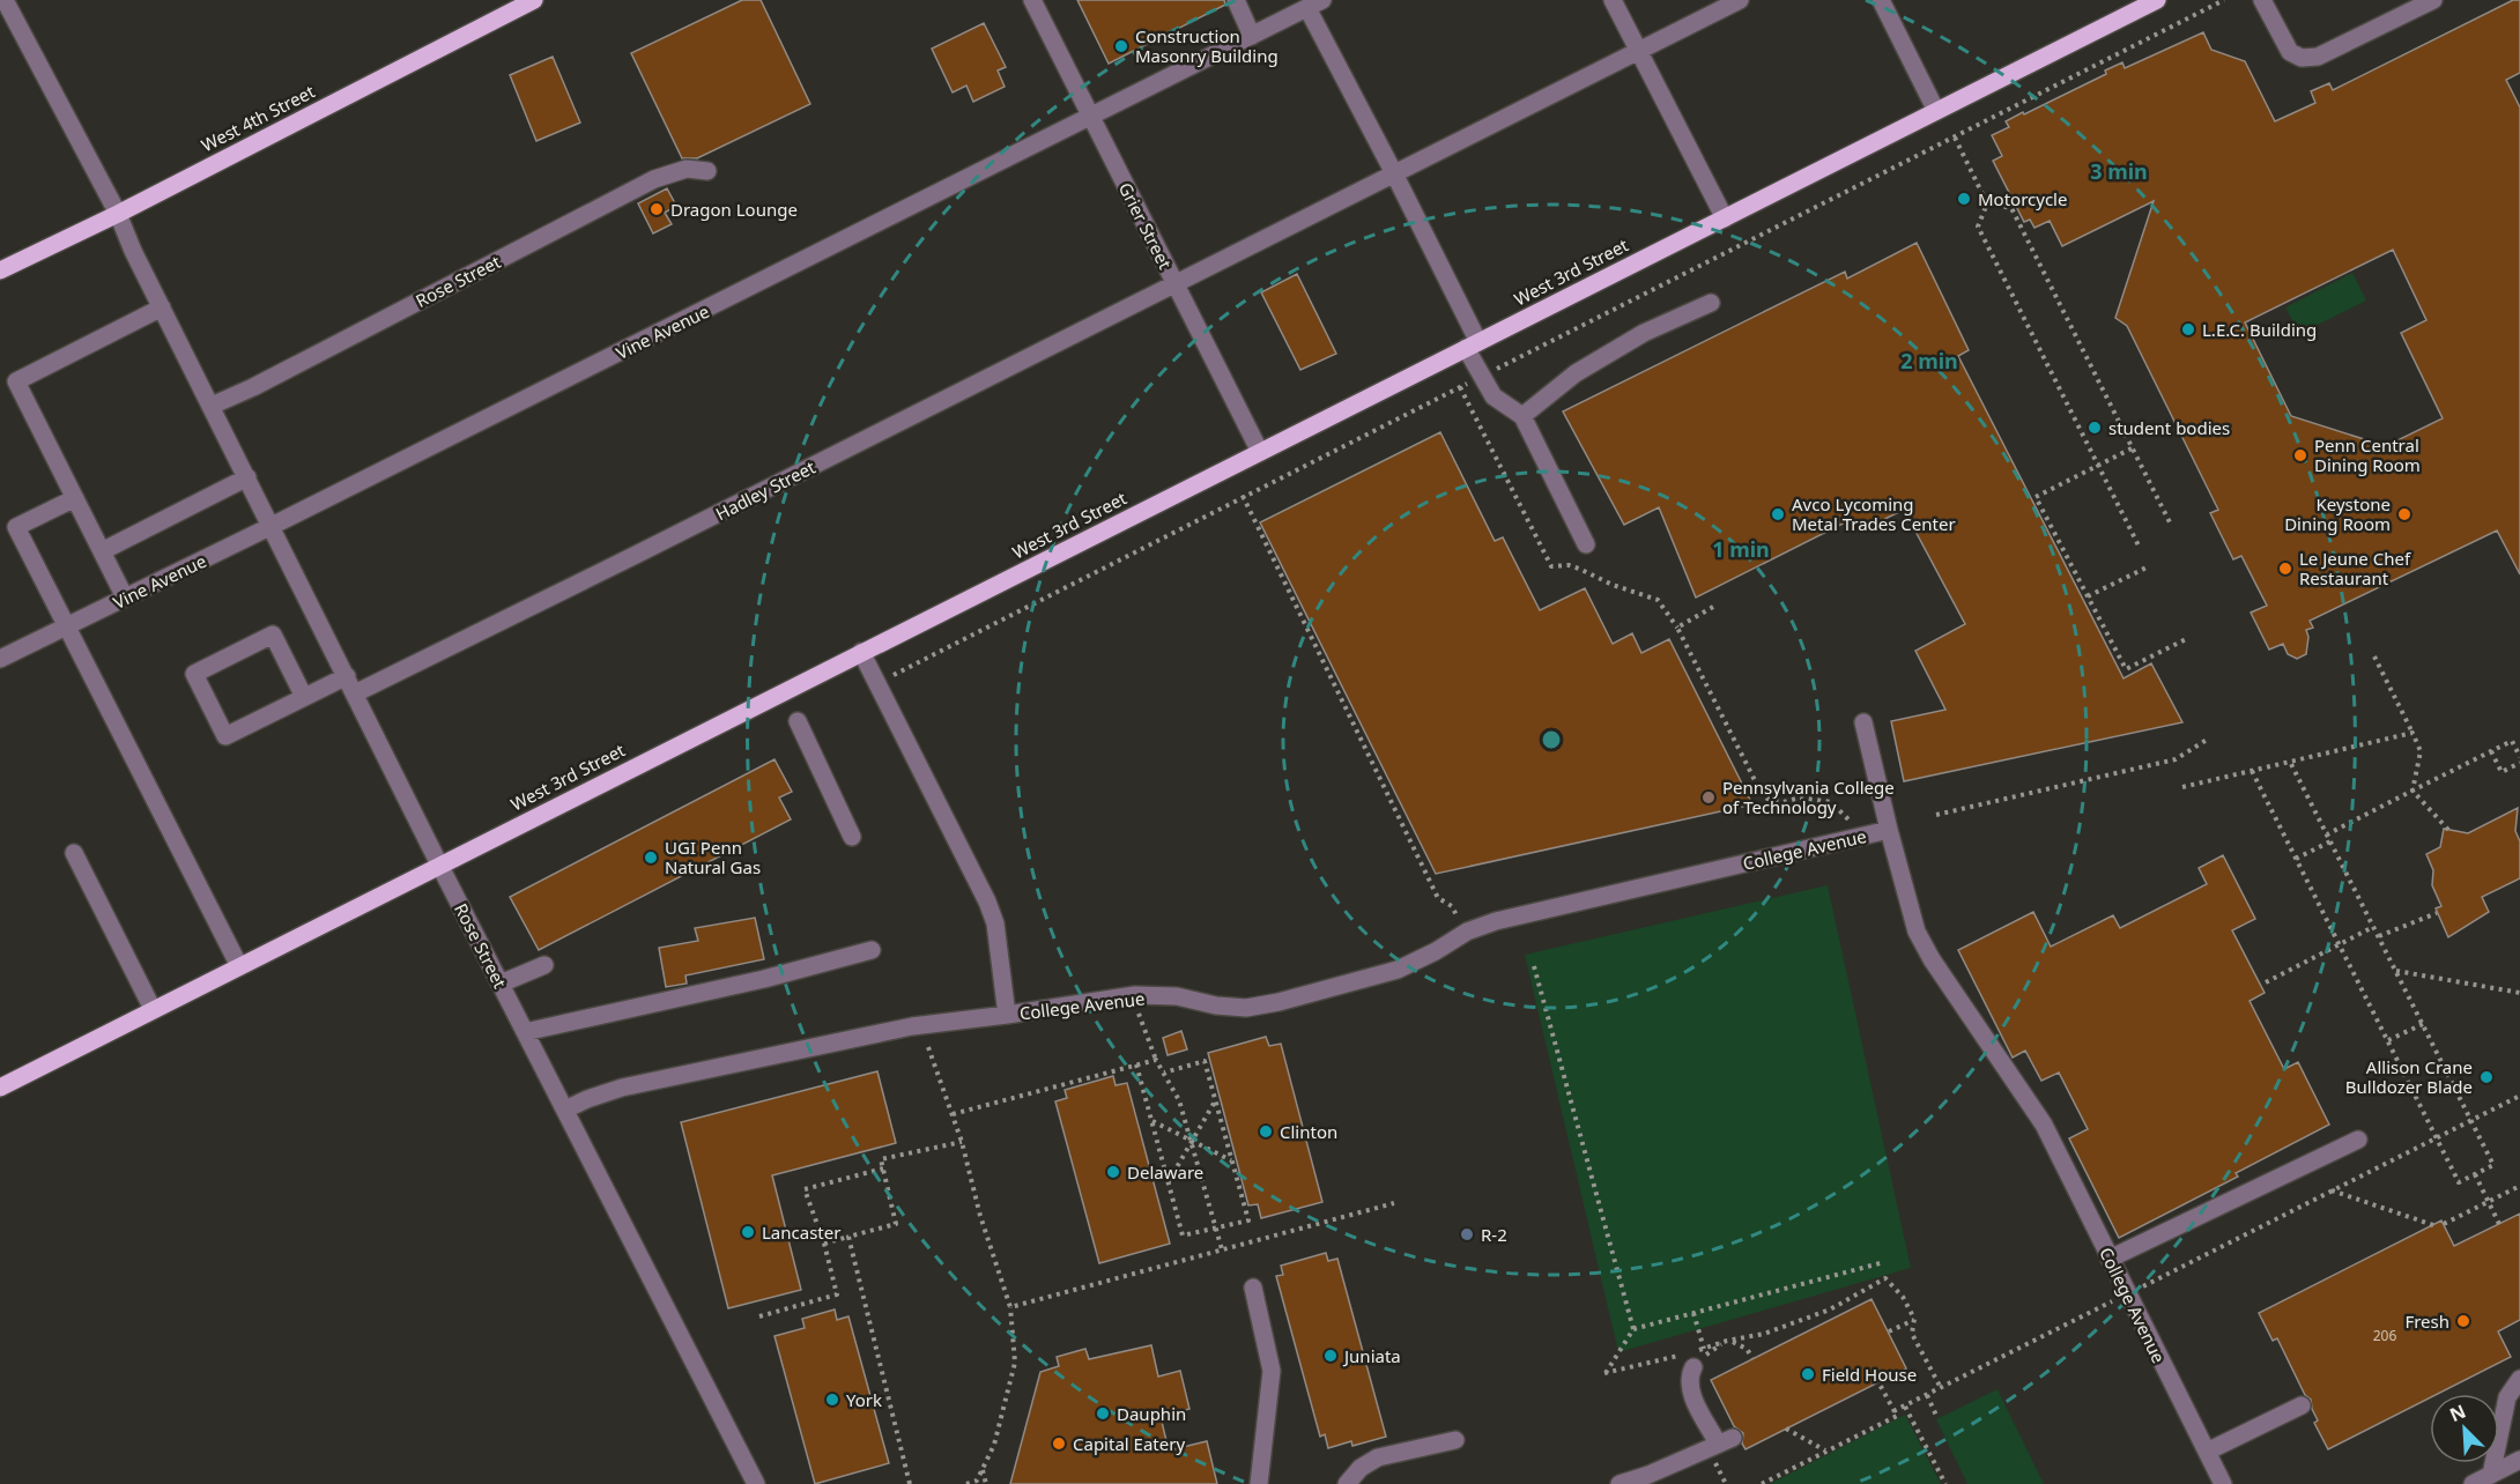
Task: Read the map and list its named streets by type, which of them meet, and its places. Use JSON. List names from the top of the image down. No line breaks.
{"streets":{"main road":["West 4th Street","West 3rd Street"],"street":["Grier Street","Rose Street","Vine Avenue","Hadley Street","College Avenue"]},"crossings":[["West 4th Street","Rose Street"],["Grier Street","West 3rd Street"],["Grier Street","Vine Avenue"],["Grier Street","Hadley Street"],["West 3rd Street","Rose Street"],["West 3rd Street","College Avenue"],["Rose Street","Vine Avenue"],["Rose Street","Hadley Street"],["Rose Street","College Avenue"]],"places":["Construction Masonry Building","Motorcycle","Dragon Lounge","L.E.C. Building","student bodies","Penn Central Dining Room","Avco Lycoming Metal Trades Center","Keystone Dining Room","Le Jeune Chef Restaurant","Pennsylvania College of Technology","UGI Penn Natural Gas","Allison Crane Bulldozer Blade","Clinton","Delaware","Lancaster","R-2","Fresh","Juniata","Field House","York","Dauphin","Capital Eatery"],"house_numbers":["206"],"north":"top left","rings":["3 min","2 min","1 min"]}
